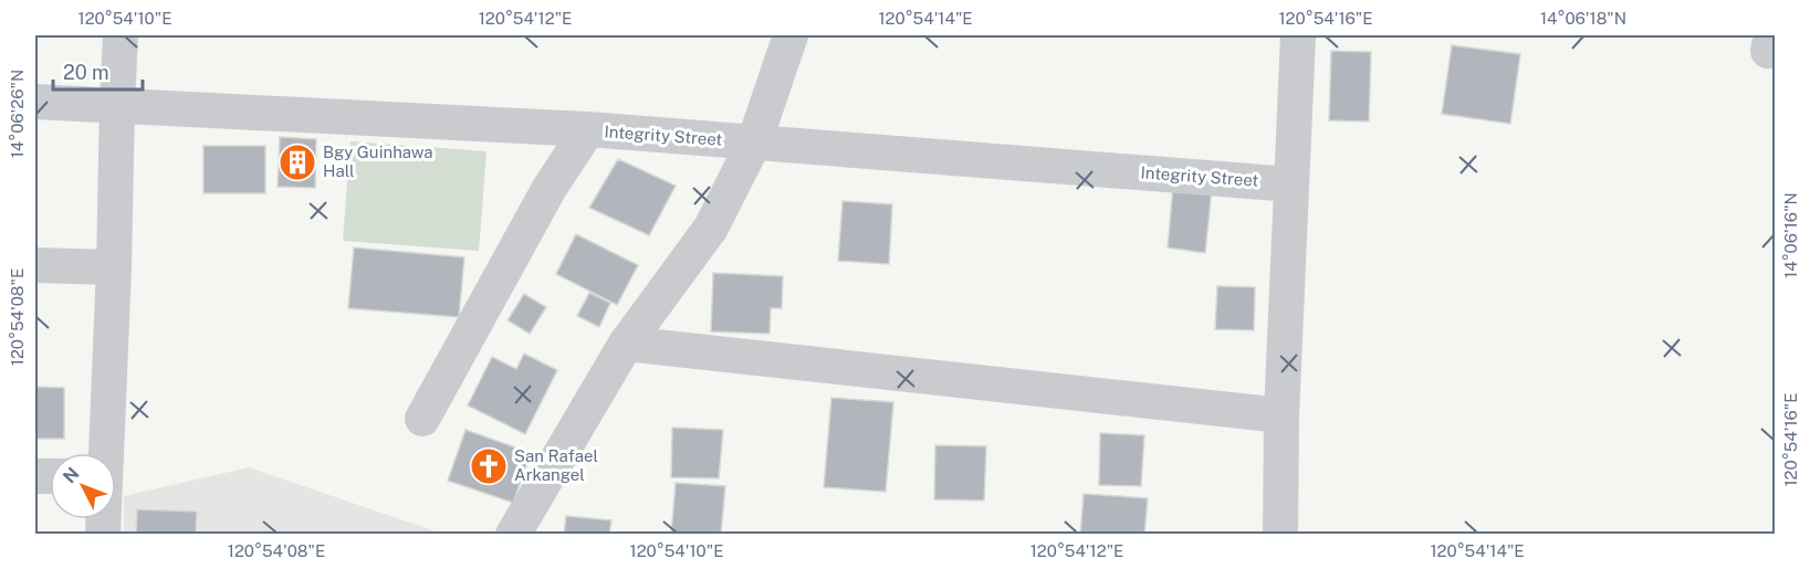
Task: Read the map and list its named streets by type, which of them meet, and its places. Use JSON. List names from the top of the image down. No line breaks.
{"streets":{"street":["Integrity Street"]},"places":{"building":["Bgy Guinhawa Hall"],"church":["San Rafael Arkangel"]},"scale_bar":"20 m","north":"top left","coordinates":["120°54'10\"E","120°54'12\"E","120°54'14\"E","120°54'16\"E","14°06'18\"N","14°06'26\"N","14°06'16\"N","120°54'08\"E"]}
